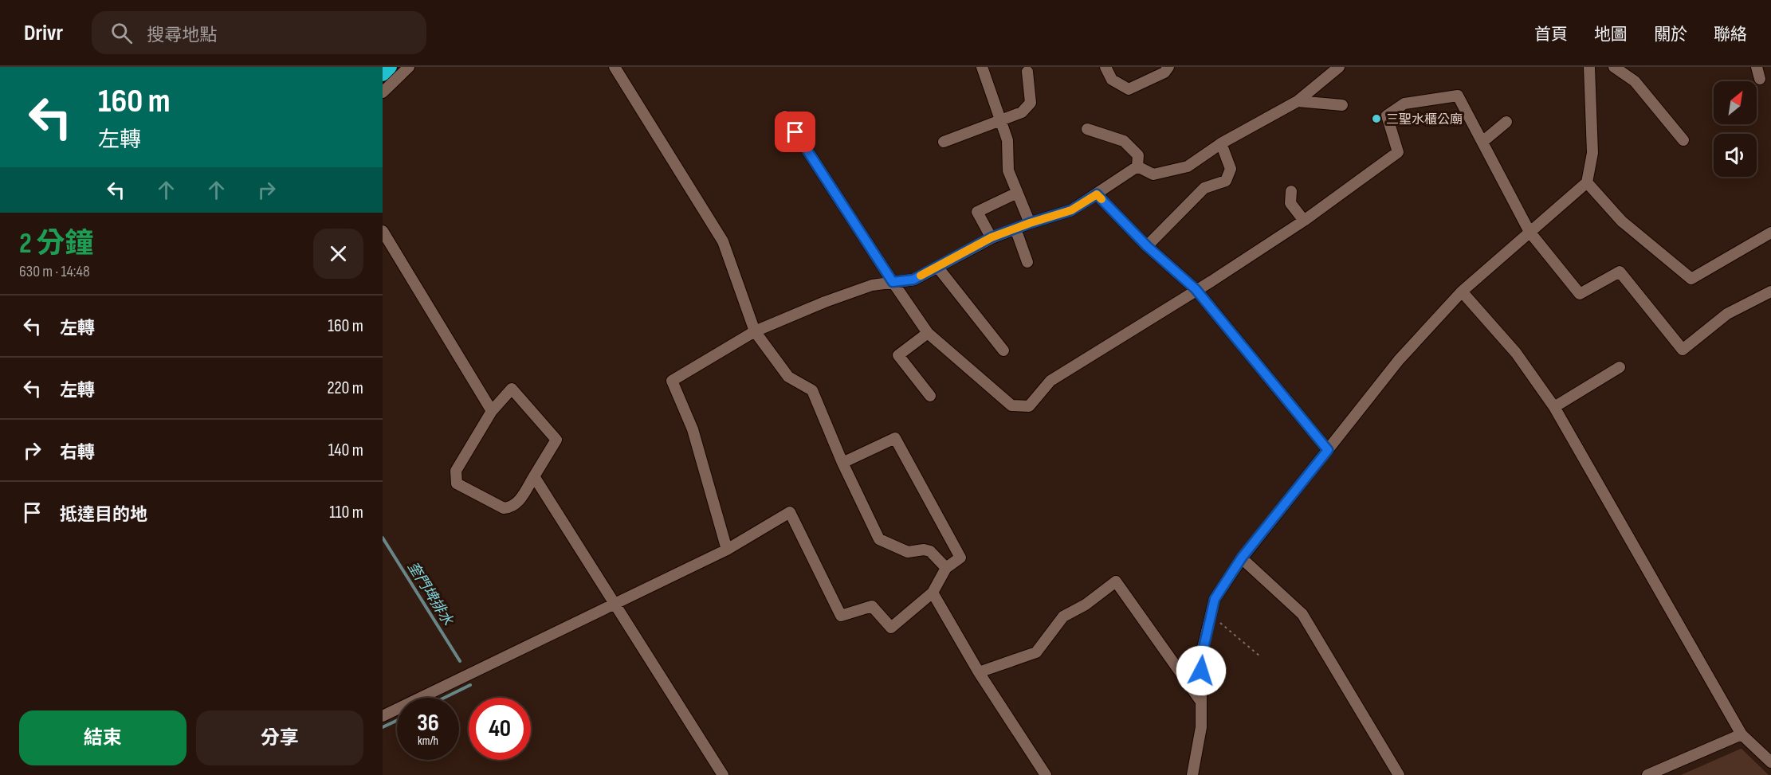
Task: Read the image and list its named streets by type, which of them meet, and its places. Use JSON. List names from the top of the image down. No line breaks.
{"water":["奎門埤排水"],"places":["三聖水櫃公廟"],"north":"top right","page":{"header":"Drivr","search":"搜尋地點","nav":["首頁","地圖","關於","聯絡"],"turn":["160 m","左轉"],"heading":["2 分鐘","630 m · 14:48"],"list":[{"name":"左轉","value":"160 m"},{"name":"左轉","value":"220 m"},{"name":"右轉","value":"140 m"},{"name":"抵達目的地","value":"110 m"}],"speed":"36 km/h","limit":"40","buttons":["結束","分享"]}}
